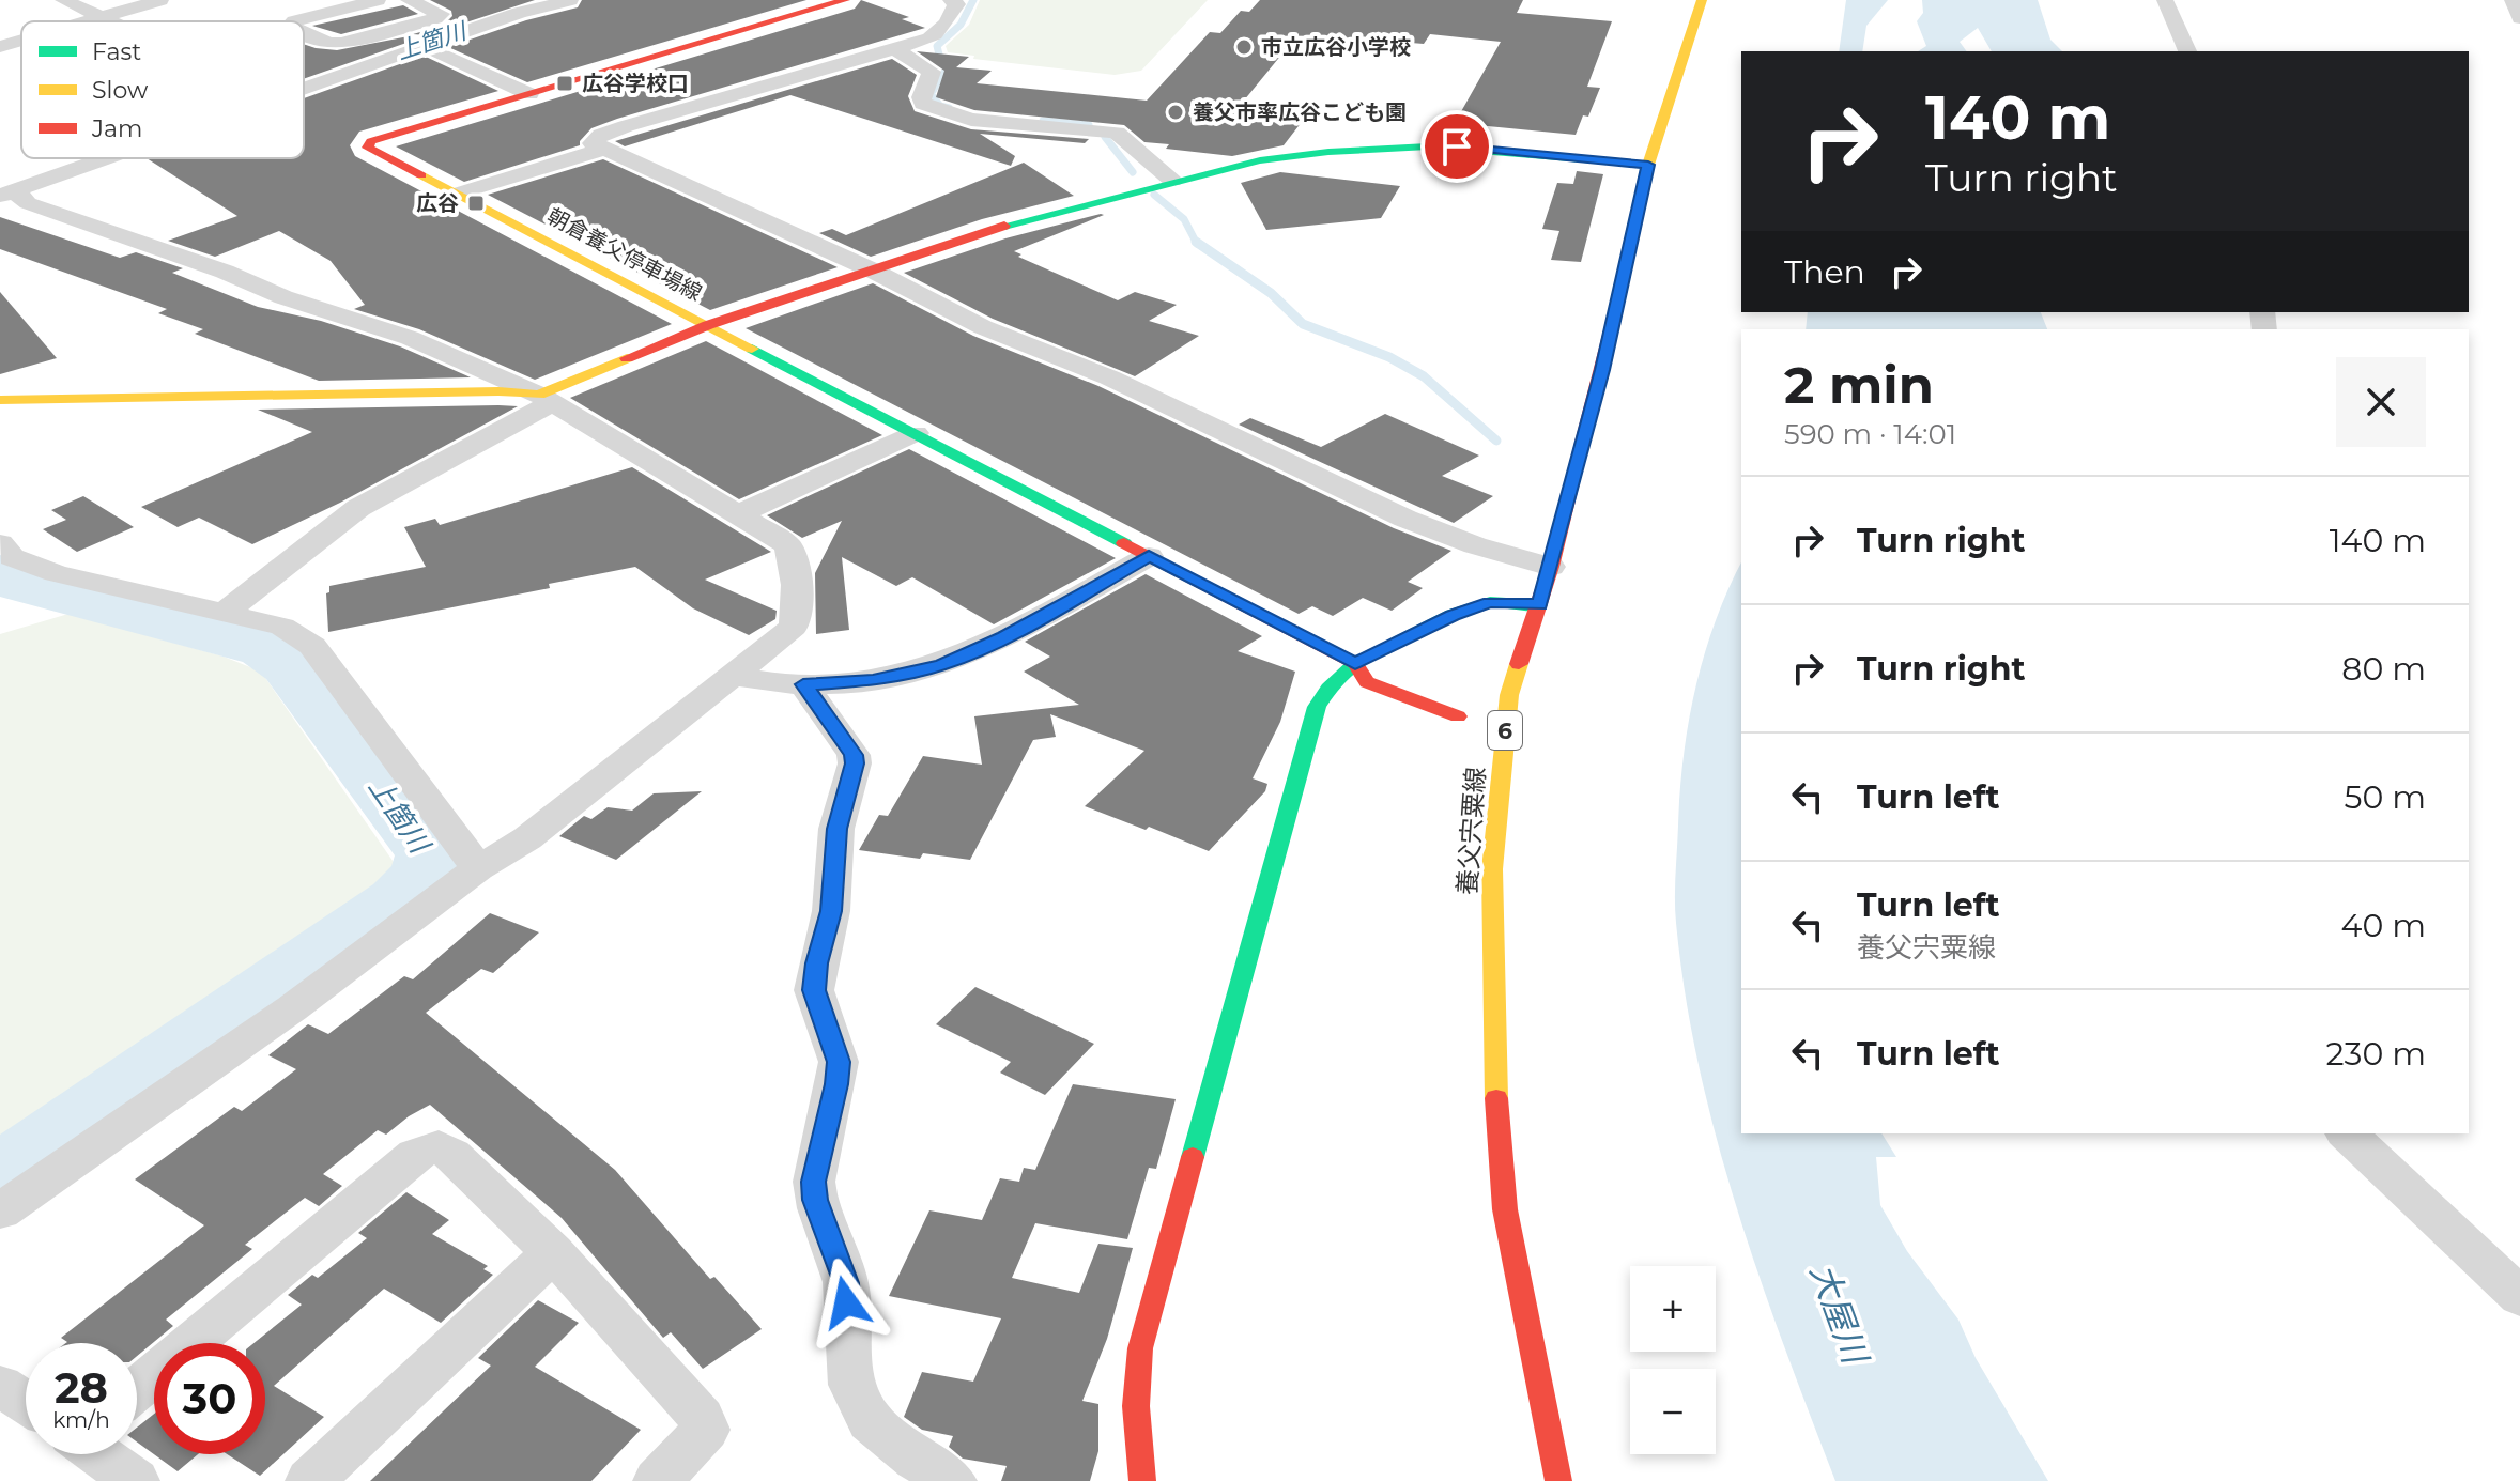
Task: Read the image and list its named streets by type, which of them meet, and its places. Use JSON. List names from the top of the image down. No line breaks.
{"streets":{"main road":["朝倉養父停車場線","6","養父宍粟線"]},"water":["上箇川","大屋川"],"places":{"other":["市立広谷小学校","養父市率広谷こども園"],"transit":["広谷学校口","広谷"]},"legend":["Fast","Slow","Jam"],"page":{"turn":["140 m","Turn right"],"then":"Then","heading":["2 min","590 m · 14:01"],"list":[{"name":"Turn right","value":"140 m"},{"name":"Turn right","value":"80 m"},{"name":"Turn left","value":"50 m"},{"name":"Turn left","note":"養父宍粟線","value":"40 m"},{"name":"Turn left","value":"230 m"}],"map_buttons":["+","−"],"speed":"28 km/h","limit":"30"}}
